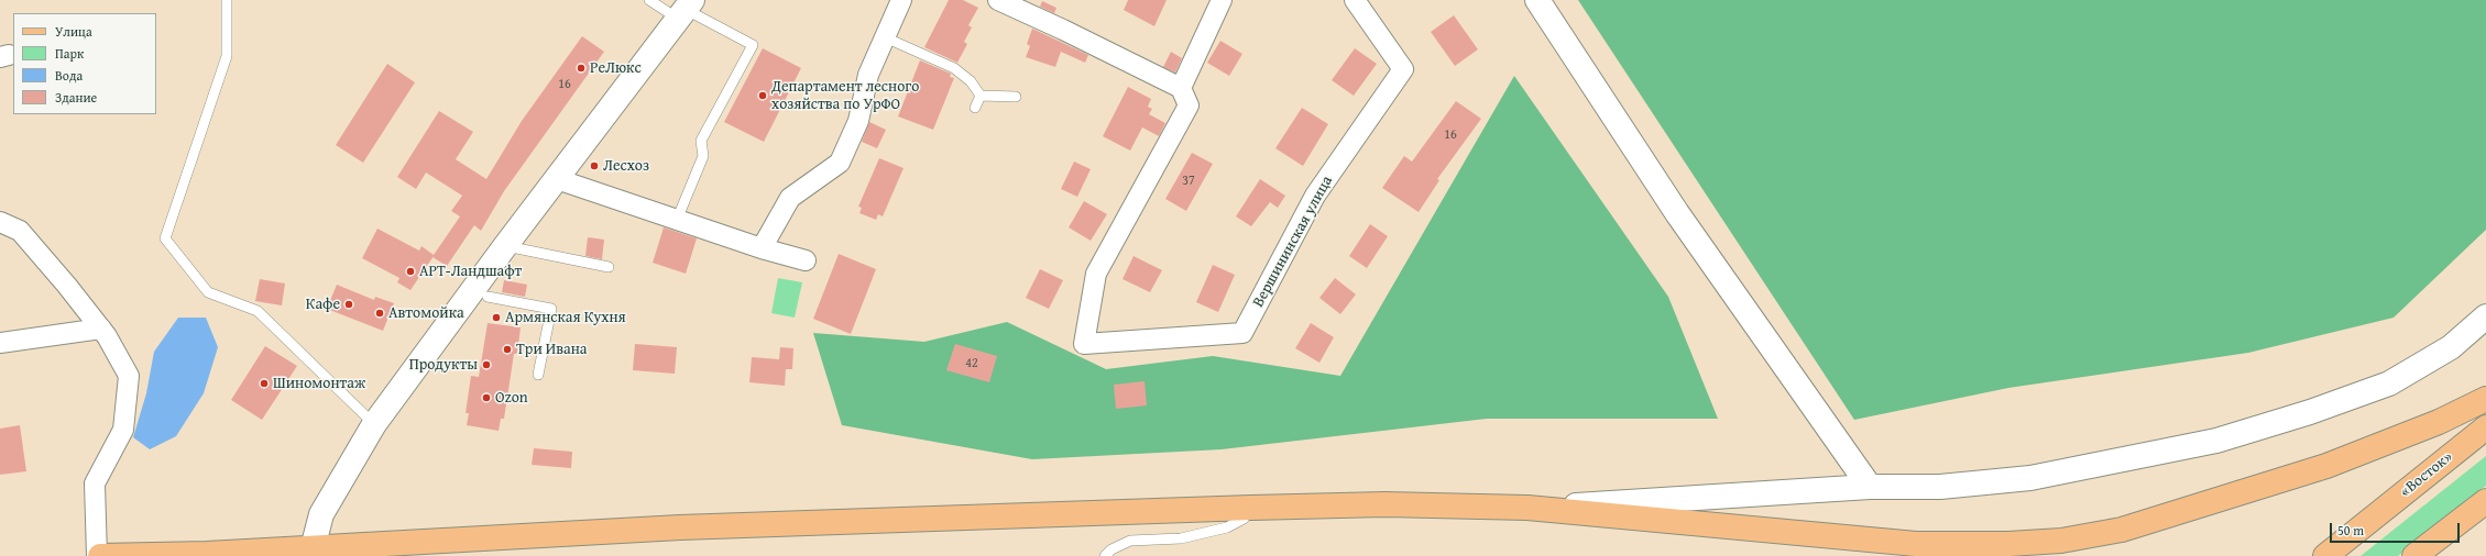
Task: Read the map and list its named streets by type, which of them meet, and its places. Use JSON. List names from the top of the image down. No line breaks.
{"streets":{"main road":["«Восток»"],"street":["Вершининская улица"]},"places":["РеЛюкс","Департамент лесного хозяйства по УрФО","Лесхоз","АРТ-Ландшафт","Кафе","Автомойка","Армянская Кухня","Три Ивана","Продукты","Шиномонтаж","Ozon"],"house_numbers":["16","16","37","42"],"legend":["Улица","Парк","Вода","Здание"],"scale_bar":"50 m"}
